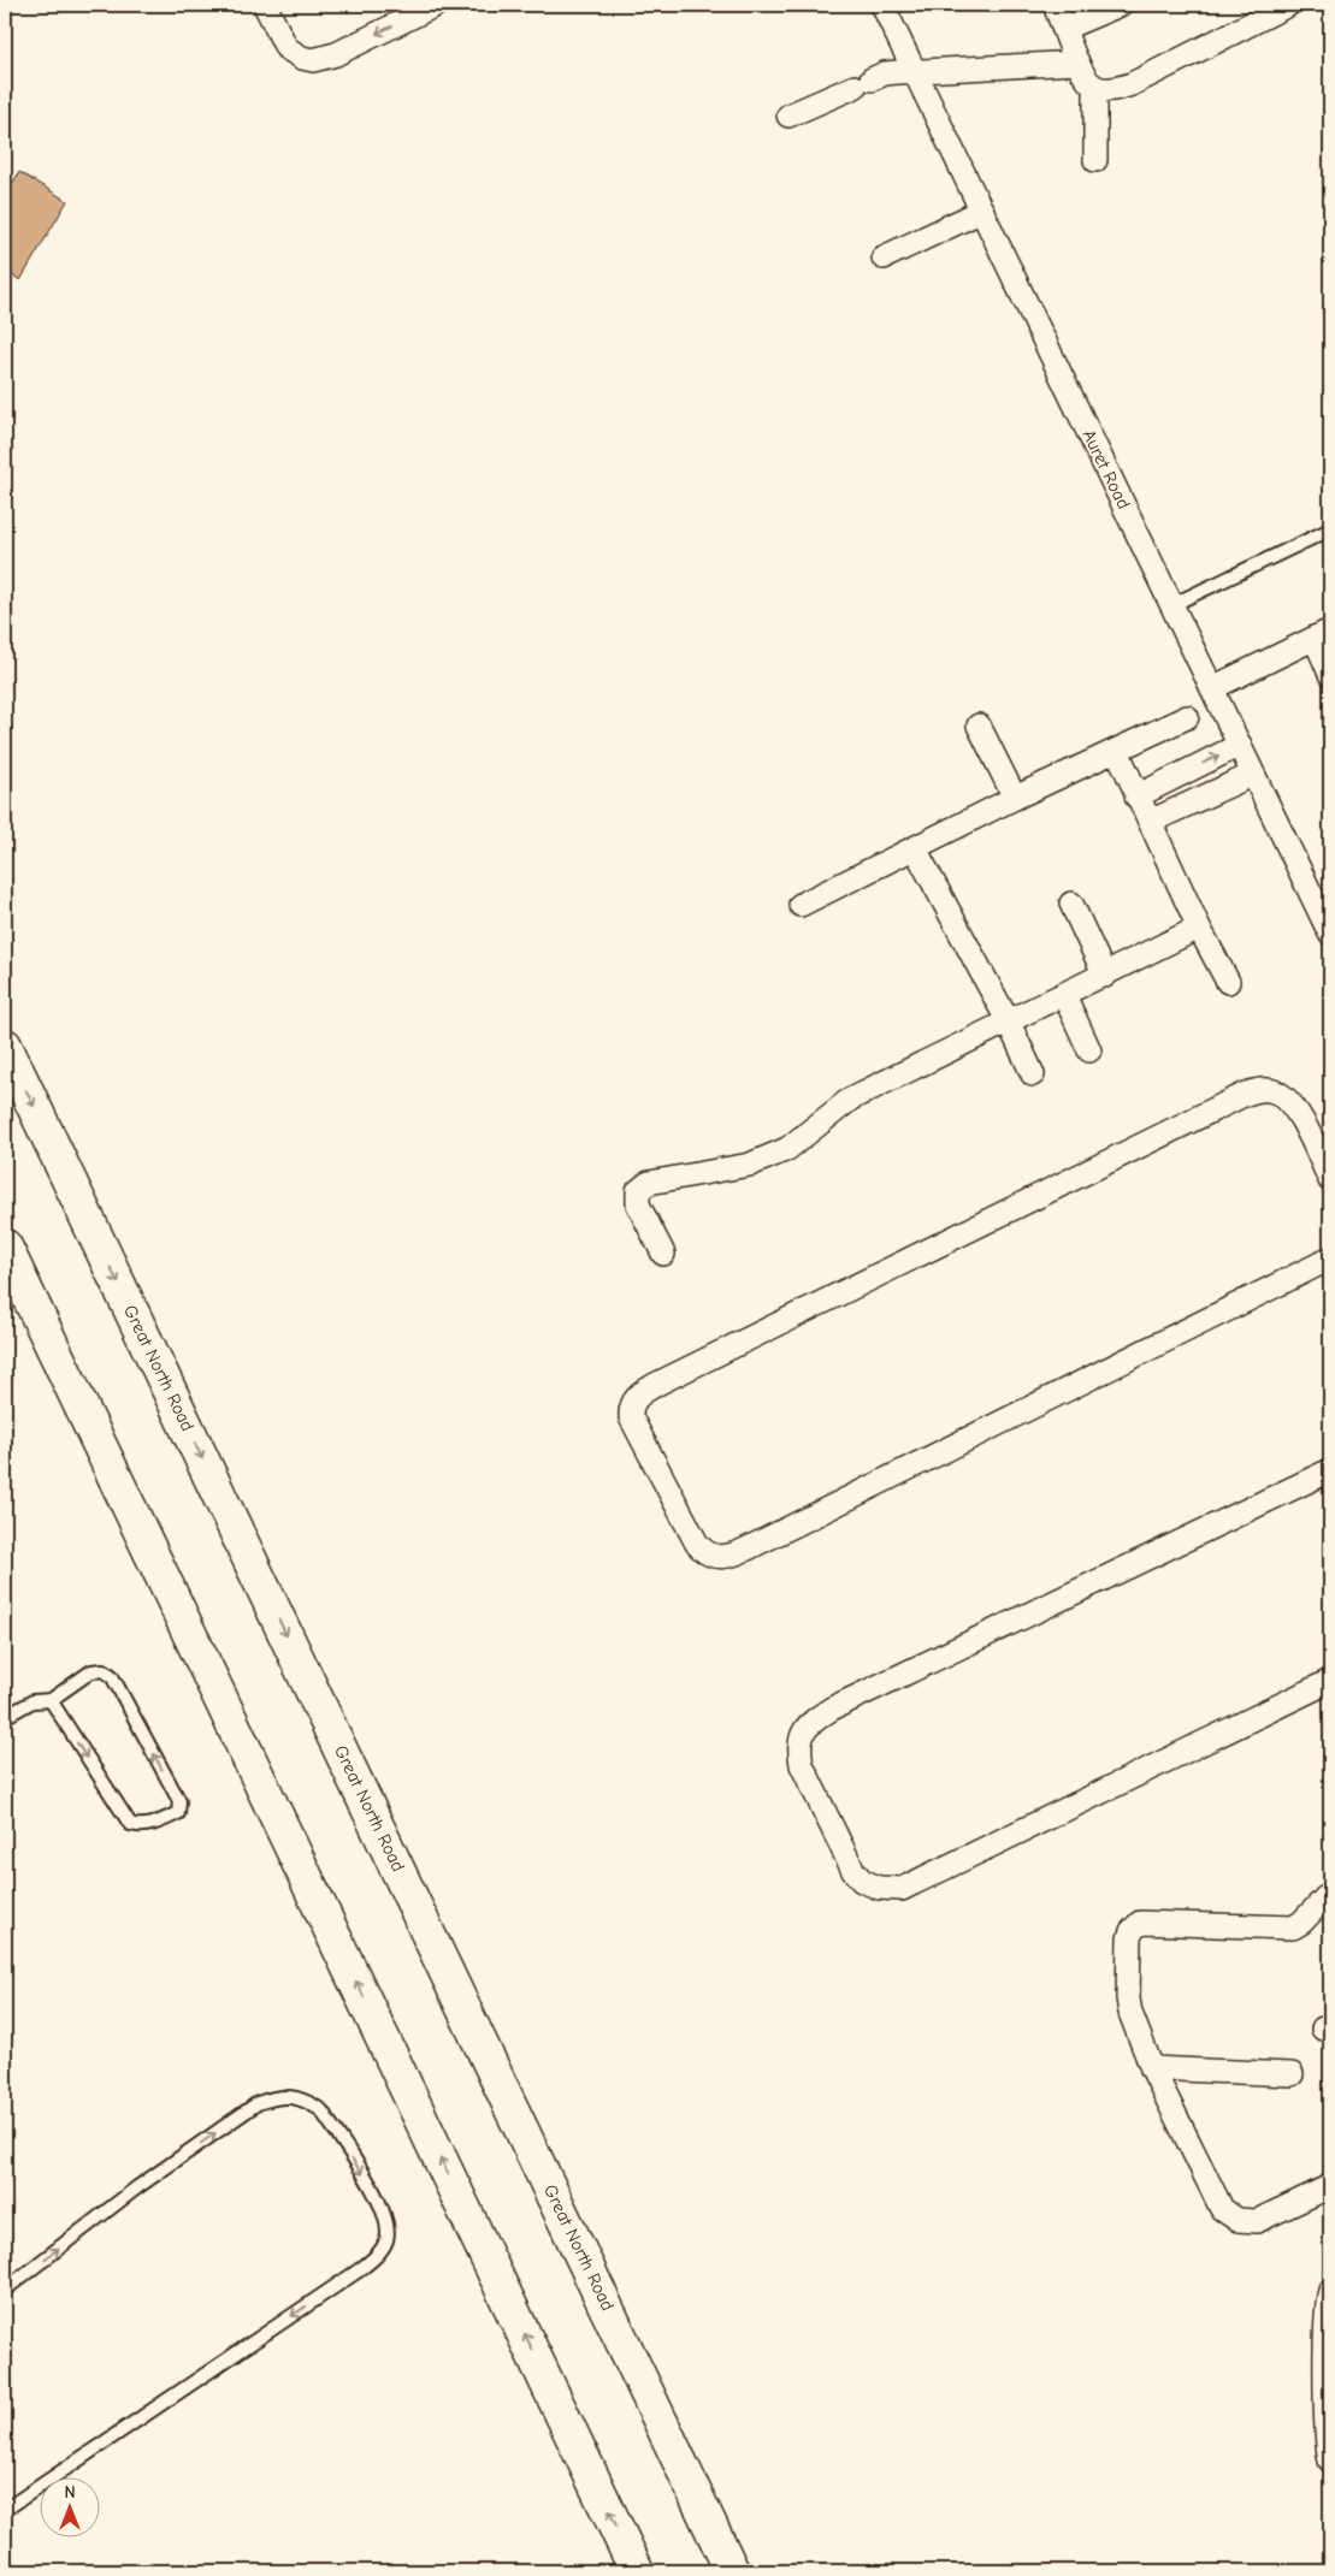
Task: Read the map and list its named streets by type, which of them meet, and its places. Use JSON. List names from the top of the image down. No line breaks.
{"streets":{"main road":["Great North Road"],"street":["Auret Road"]},"north":"top"}
